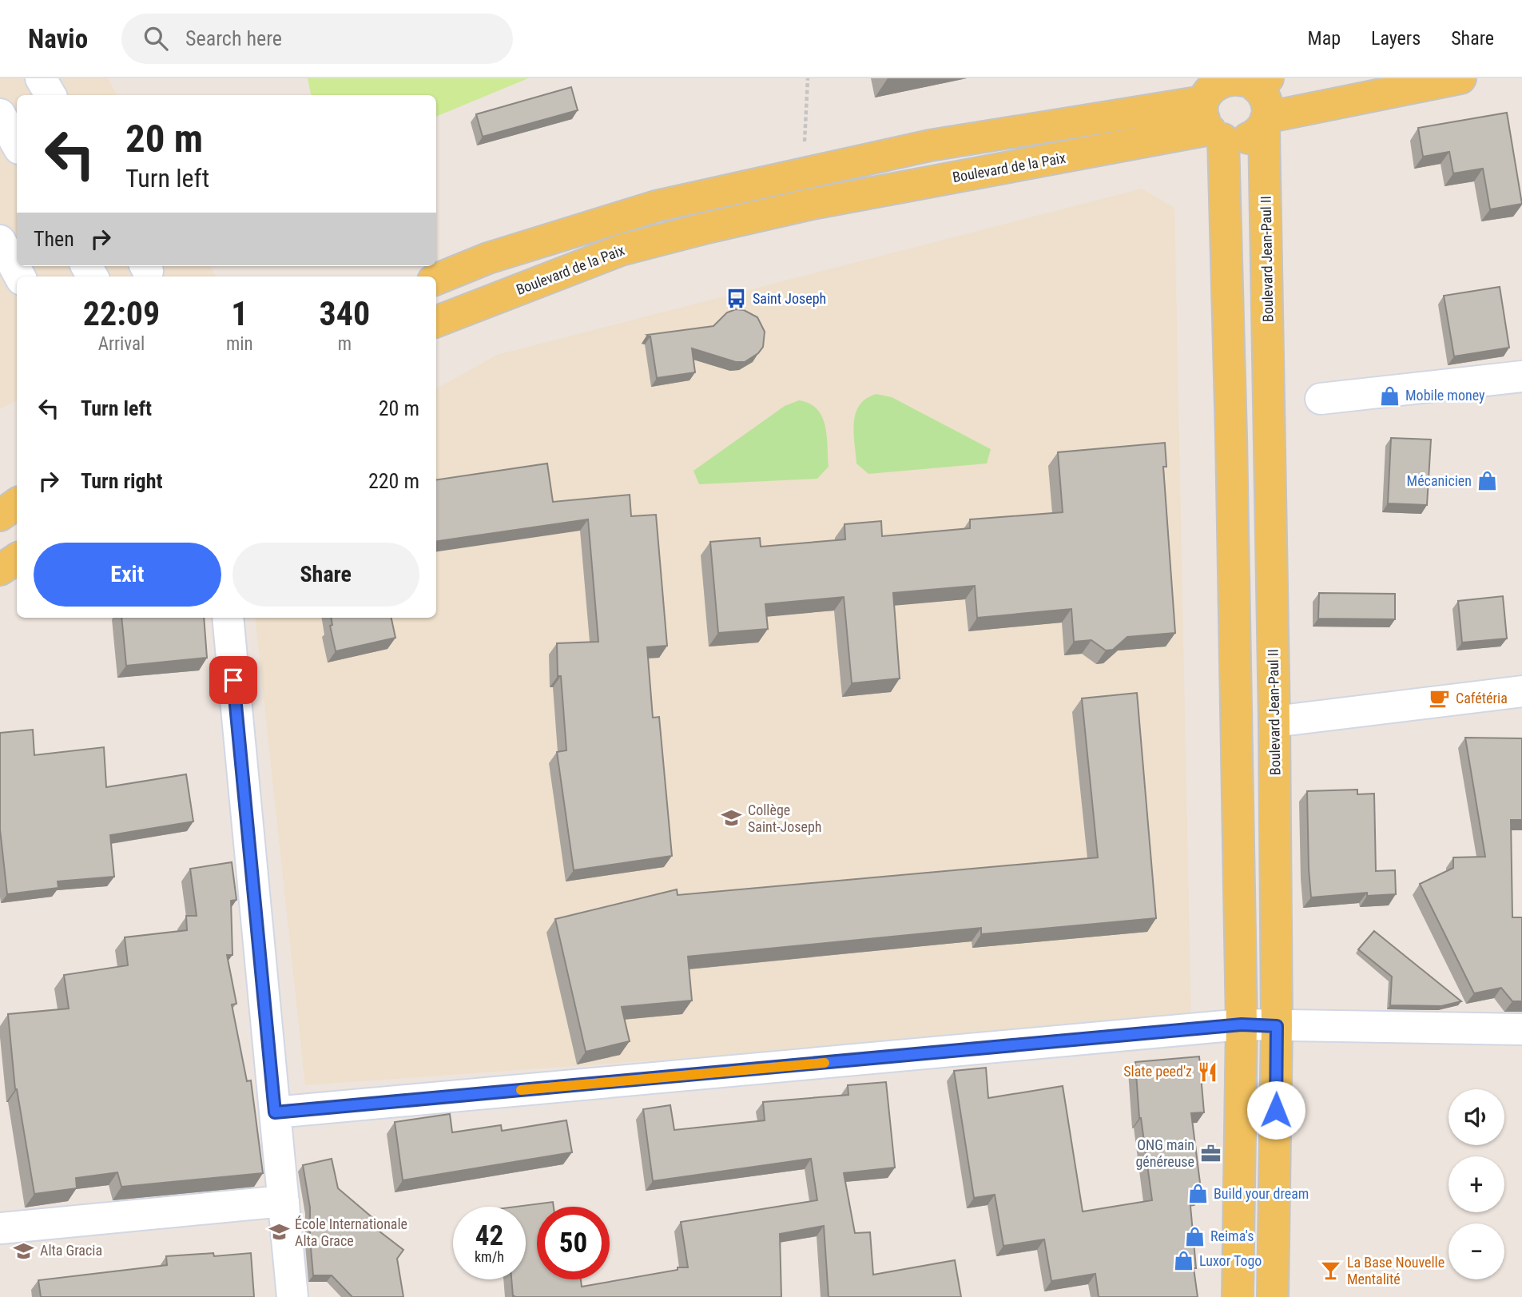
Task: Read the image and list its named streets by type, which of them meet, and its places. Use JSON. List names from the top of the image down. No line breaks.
{"streets":{"main road":["Boulevard de la Paix","Boulevard Jean-Paul II"]},"crossings":[["Boulevard de la Paix","Boulevard Jean-Paul II"]],"places":{"bus stop":["Saint Joseph"],"shop":["Mobile money","Mécanicien","Build your dream","Reima's","Luxor Togo"],"cafe":["Cafétéria"],"school or university":["Collège Saint-Joseph","École Internationale Alta Grace","Alta Gracia"],"restaurant":["Slate peed'z"],"office":["ONG main généreuse"],"bar":["La Base Nouvelle Mentalité"]},"page":{"header":"Navio","search":"Search here","nav":["Map","Layers","Share"],"turn":["20 m","Turn left"],"then":"Then","eta":["22:09","Arrival","1","min","340","m"],"list":[{"name":"Turn left","value":"20 m"},{"name":"Turn right","value":"220 m"}],"buttons":["Exit","Share"],"map_buttons":["+","−"],"speed":"42 km/h","limit":"50"}}
